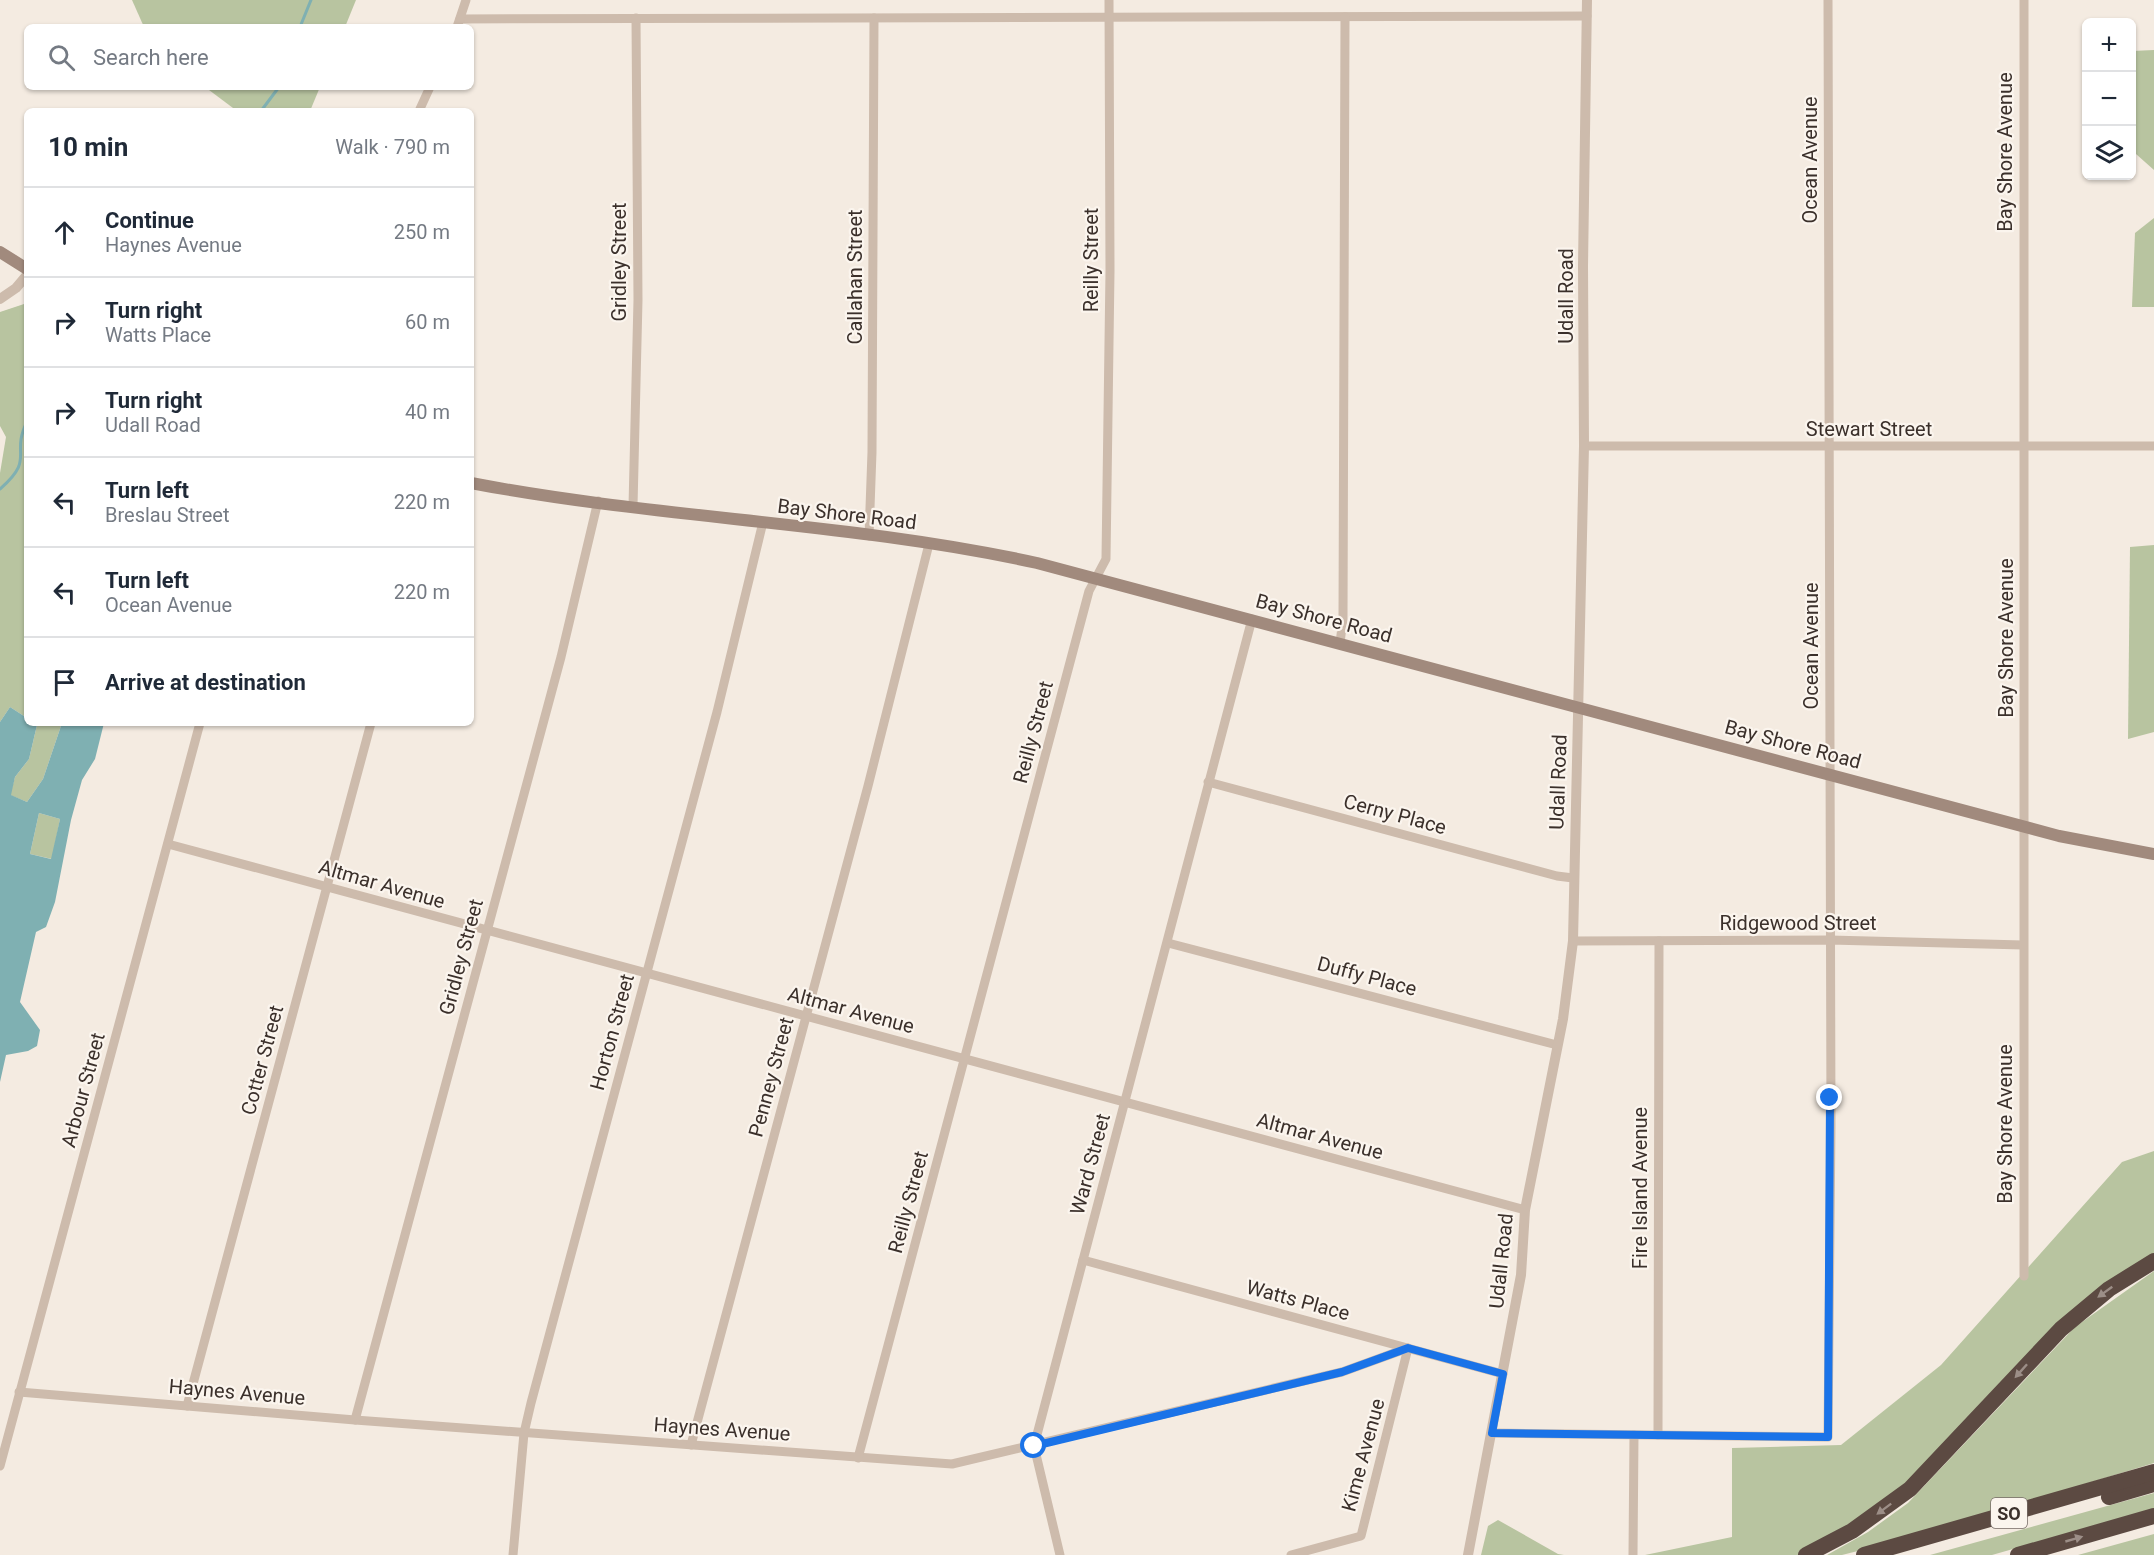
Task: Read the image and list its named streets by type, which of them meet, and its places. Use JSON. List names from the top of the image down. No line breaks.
{"streets":{"highway":["SO"],"main road":["Bay Shore Road"],"street":["Bay Shore Avenue","Ocean Avenue","Reilly Street","Gridley Street","Callahan Street","Udall Road","Stewart Street","Cerny Place","Altmar Avenue","Ridgewood Street","Duffy Place","Horton Street","Cotter Street","Penney Street","Arbour Street","Ward Street","Fire Island Avenue","Watts Place","Haynes Avenue","Kime Avenue"]},"crossings":[["Bay Shore Avenue","Stewart Street"],["Bay Shore Avenue","Bay Shore Road"],["Bay Shore Avenue","Ridgewood Street"],["Ocean Avenue","Stewart Street"],["Ocean Avenue","Bay Shore Road"],["Ocean Avenue","Ridgewood Street"],["Ocean Avenue","Fire Island Avenue"],["Reilly Street","Bay Shore Road"],["Reilly Street","Altmar Avenue"],["Reilly Street","Haynes Avenue"],["Gridley Street","Bay Shore Road"],["Gridley Street","Altmar Avenue"],["Gridley Street","Haynes Avenue"],["Callahan Street","Bay Shore Road"],["Udall Road","Stewart Street"],["Udall Road","Bay Shore Road"],["Udall Road","Cerny Place"],["Udall Road","Altmar Avenue"],["Udall Road","Ridgewood Street"],["Udall Road","Duffy Place"],["Udall Road","Watts Place"],["Bay Shore Road","Horton Street"],["Bay Shore Road","Penney Street"],["Bay Shore Road","Ward Street"],["Cerny Place","Ward Street"],["Altmar Avenue","Horton Street"],["Altmar Avenue","Cotter Street"],["Altmar Avenue","Penney Street"],["Altmar Avenue","Arbour Street"],["Altmar Avenue","Ward Street"],["Ridgewood Street","Fire Island Avenue"],["Duffy Place","Ward Street"],["Horton Street","Haynes Avenue"],["Cotter Street","Haynes Avenue"],["Penney Street","Haynes Avenue"],["Arbour Street","Haynes Avenue"],["Ward Street","Watts Place"],["Ward Street","Haynes Avenue"],["Watts Place","Haynes Avenue"],["Watts Place","Kime Avenue"],["Haynes Avenue","Kime Avenue"]],"page":{"map_buttons":["+","−"],"search":"Search here","heading":["10 min","Walk · 790 m"],"list":[["Continue","Haynes Avenue","250 m"],["Turn right","Watts Place","60 m"],["Turn right","Udall Road","40 m"],["Turn left","Breslau Street","220 m"],["Turn left","Ocean Avenue","220 m"],"Arrive at destination"]}}
